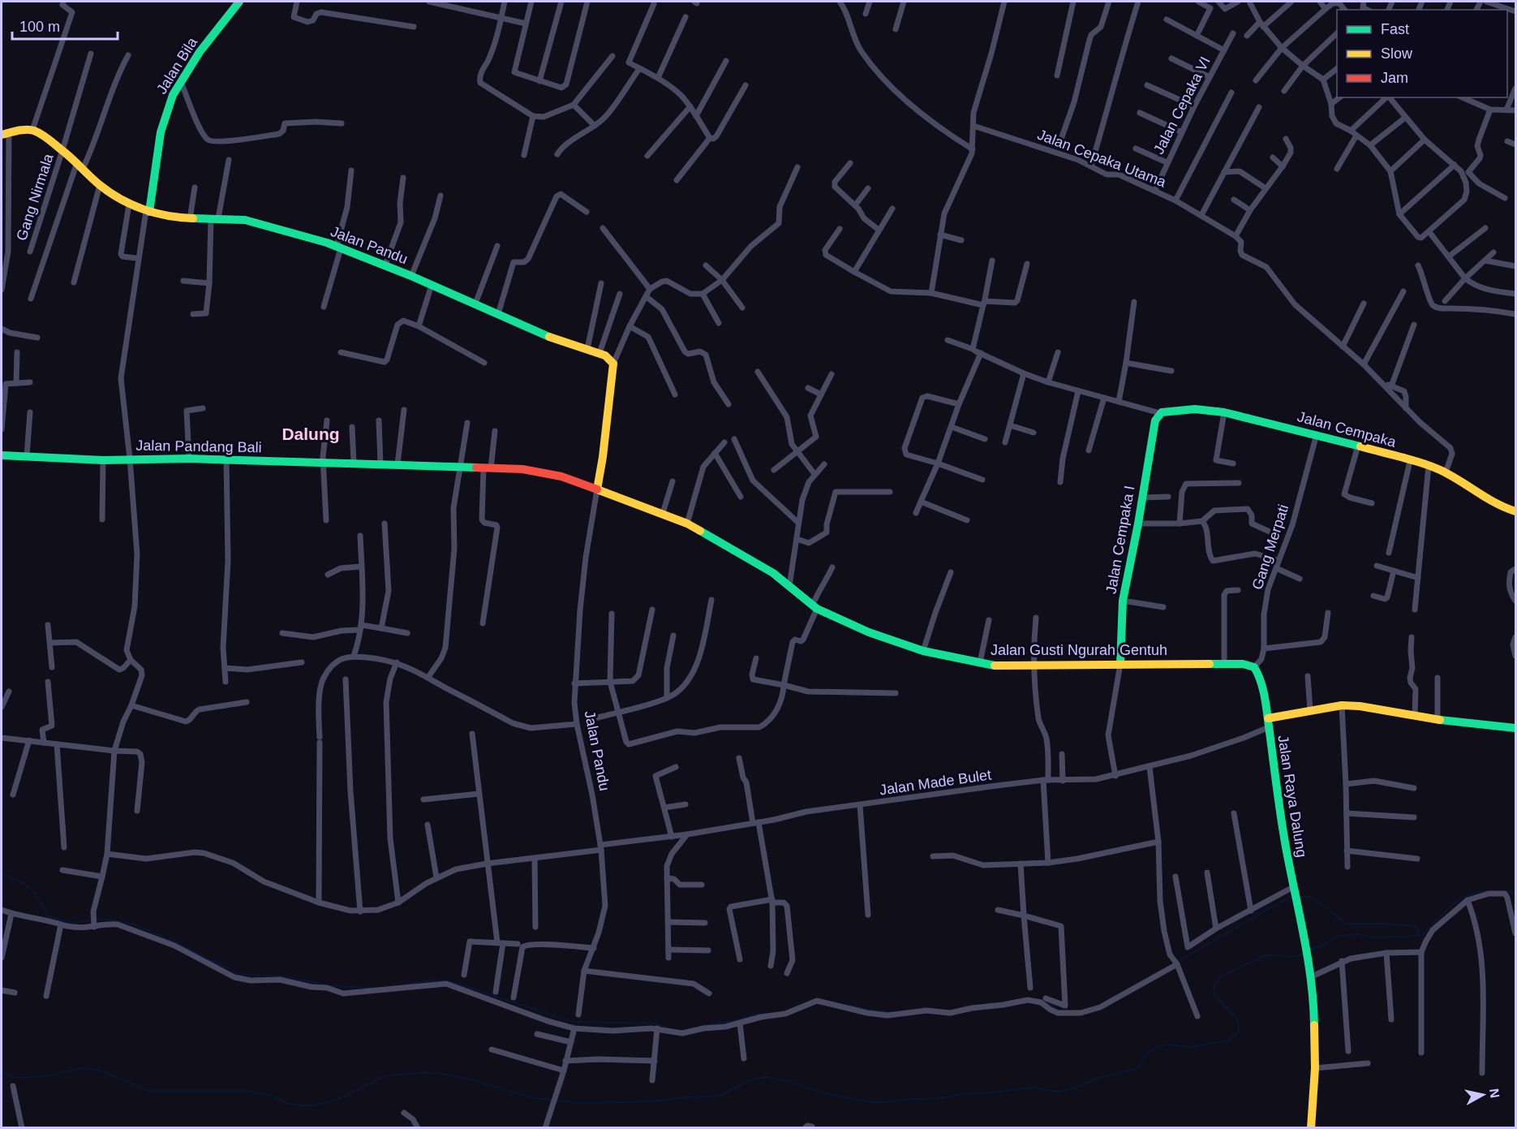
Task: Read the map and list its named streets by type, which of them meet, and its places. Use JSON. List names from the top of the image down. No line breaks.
{"streets":{"street":["Jalan Bila","Jalan Cepaka VI","Jalan Cepaka Utama","Gang Nirmala","Jalan Pandu","Jalan Cempaka","Jalan Pandang Bali","Jalan Cempaka I","Gang Merpati","Jalan Gusti Ngurah Gentuh","Jalan Made Bulet","Jalan Raya Dalung"]},"crossings":[["Jalan Bila","Jalan Pandu"],["Jalan Cepaka VI","Jalan Cepaka Utama"],["Gang Nirmala","Jalan Pandu"],["Jalan Pandu","Jalan Pandang Bali"],["Jalan Pandu","Jalan Gusti Ngurah Gentuh"],["Jalan Pandu","Jalan Made Bulet"],["Jalan Cempaka","Jalan Cempaka I"],["Jalan Cempaka","Gang Merpati"],["Jalan Pandang Bali","Jalan Gusti Ngurah Gentuh"],["Jalan Cempaka I","Jalan Gusti Ngurah Gentuh"],["Gang Merpati","Jalan Gusti Ngurah Gentuh"],["Jalan Made Bulet","Jalan Raya Dalung"]],"districts":["Dalung"],"legend":["Fast","Slow","Jam"],"scale_bar":"100 m","north":"right"}
